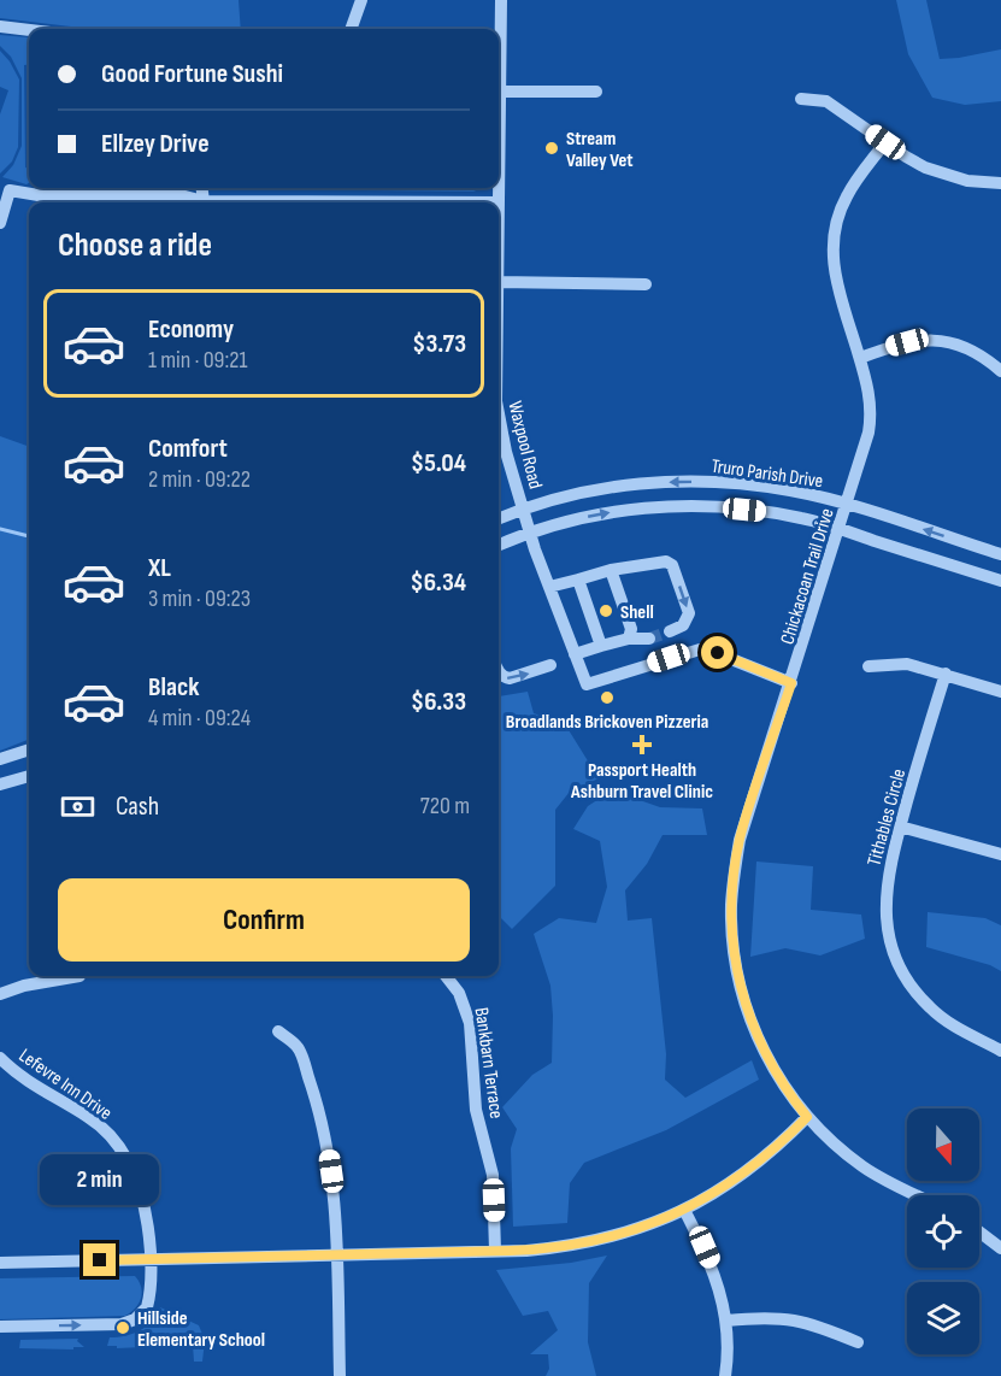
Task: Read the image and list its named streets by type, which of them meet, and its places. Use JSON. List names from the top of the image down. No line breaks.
{"streets":{"street":["Waxpool Road","Truro Parish Drive","Chickacoan Trail Drive","Tithables Circle","Bankbarn Terrace","Lefevre Inn Drive"]},"crossings":[["Waxpool Road","Truro Parish Drive"],["Waxpool Road","Chickacoan Trail Drive"],["Truro Parish Drive","Chickacoan Trail Drive"]],"places":{"other":["Stream Valley Vet","Shell","Broadlands Brickoven Pizzeria","Hillside Elementary School"],"health":["Passport Health Ashburn Travel Clinic"]},"north":"bottom","page":{"banner":["Good Fortune Sushi","Ellzey Drive"],"heading":"Choose a ride","list":[{"name":"Economy","note":"1 min · 09:21","value":"$3.73"},{"name":"Comfort","note":"2 min · 09:22","value":"$5.04"},{"name":"XL","note":"3 min · 09:23","value":"$6.34"},{"name":"Black","note":"4 min · 09:24","value":"$6.33"}],"pay":["Cash","720 m"],"buttons":"Confirm","bubble":"2 min"}}
